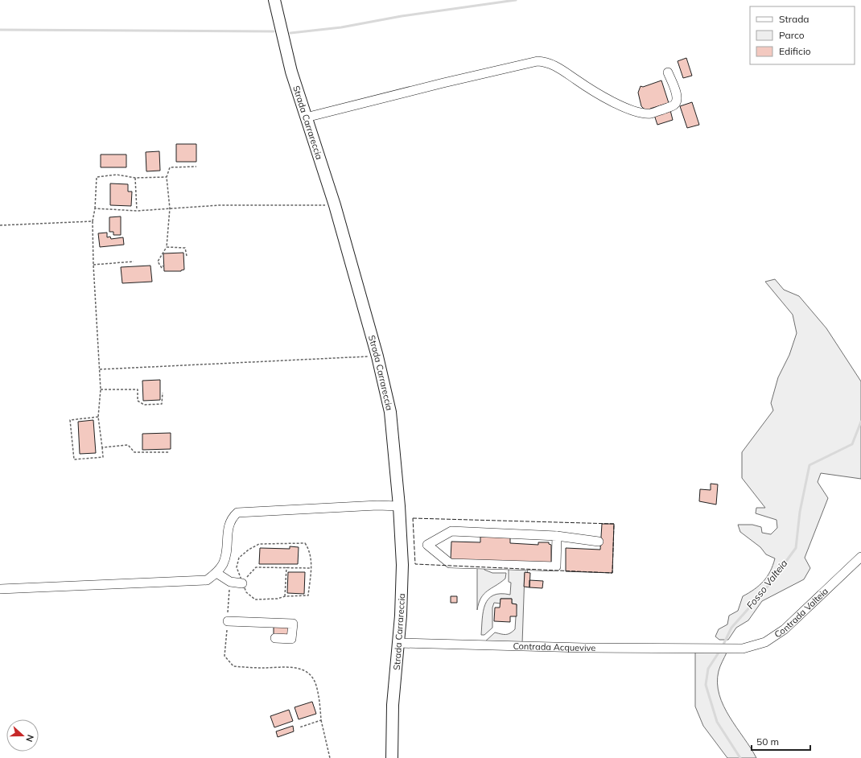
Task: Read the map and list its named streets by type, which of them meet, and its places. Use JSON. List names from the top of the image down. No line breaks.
{"streets":{"main road":["Strada Carrareccia"],"street":["Contrada Valteia","Contrada Acquevive"]},"crossings":[["Strada Carrareccia","Contrada Acquevive"],["Contrada Valteia","Contrada Acquevive"]],"water":["Fosso Valteia"],"legend":["Strada","Parco","Edificio"],"scale_bar":"50 m","north":"right"}
